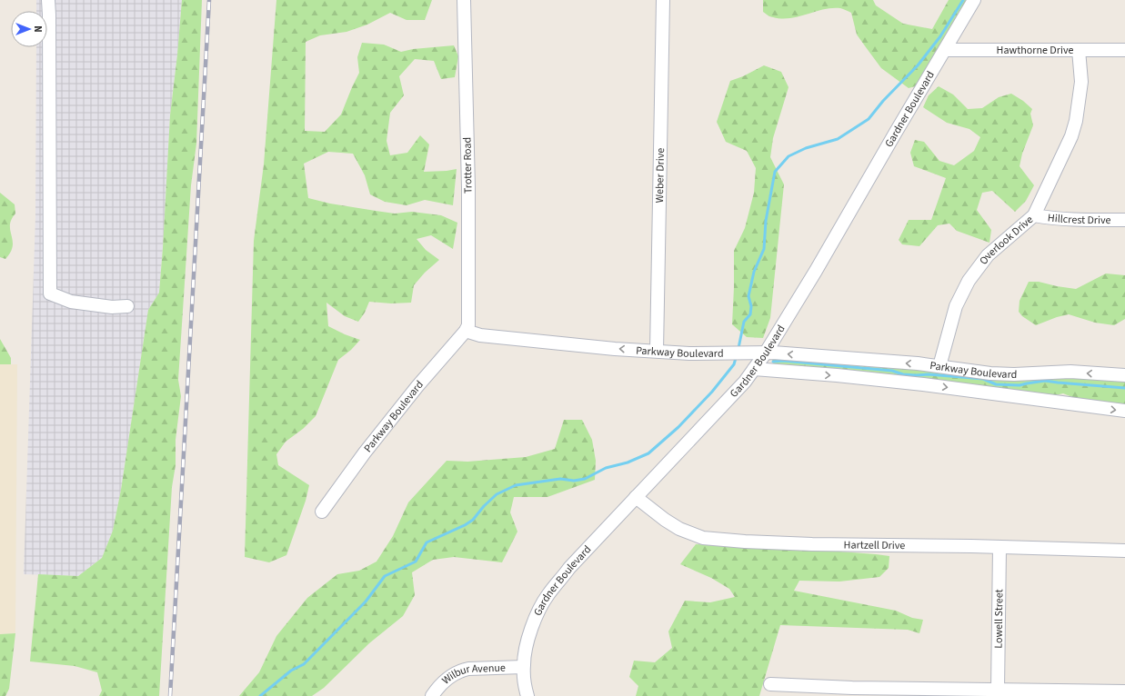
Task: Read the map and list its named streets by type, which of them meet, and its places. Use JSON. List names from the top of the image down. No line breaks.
{"streets":{"street":["Hawthorne Drive","Gardner Boulevard","Trotter Road","Weber Drive","Hillcrest Drive","Overlook Drive","Parkway Boulevard","Hartzell Drive","Lowell Street","Wilbur Avenue"]},"crossings":[["Hawthorne Drive","Gardner Boulevard"],["Hawthorne Drive","Overlook Drive"],["Gardner Boulevard","Parkway Boulevard"],["Gardner Boulevard","Hartzell Drive"],["Gardner Boulevard","Wilbur Avenue"],["Trotter Road","Parkway Boulevard"],["Weber Drive","Parkway Boulevard"],["Hillcrest Drive","Overlook Drive"],["Overlook Drive","Parkway Boulevard"],["Hartzell Drive","Lowell Street"]],"north":"right"}
